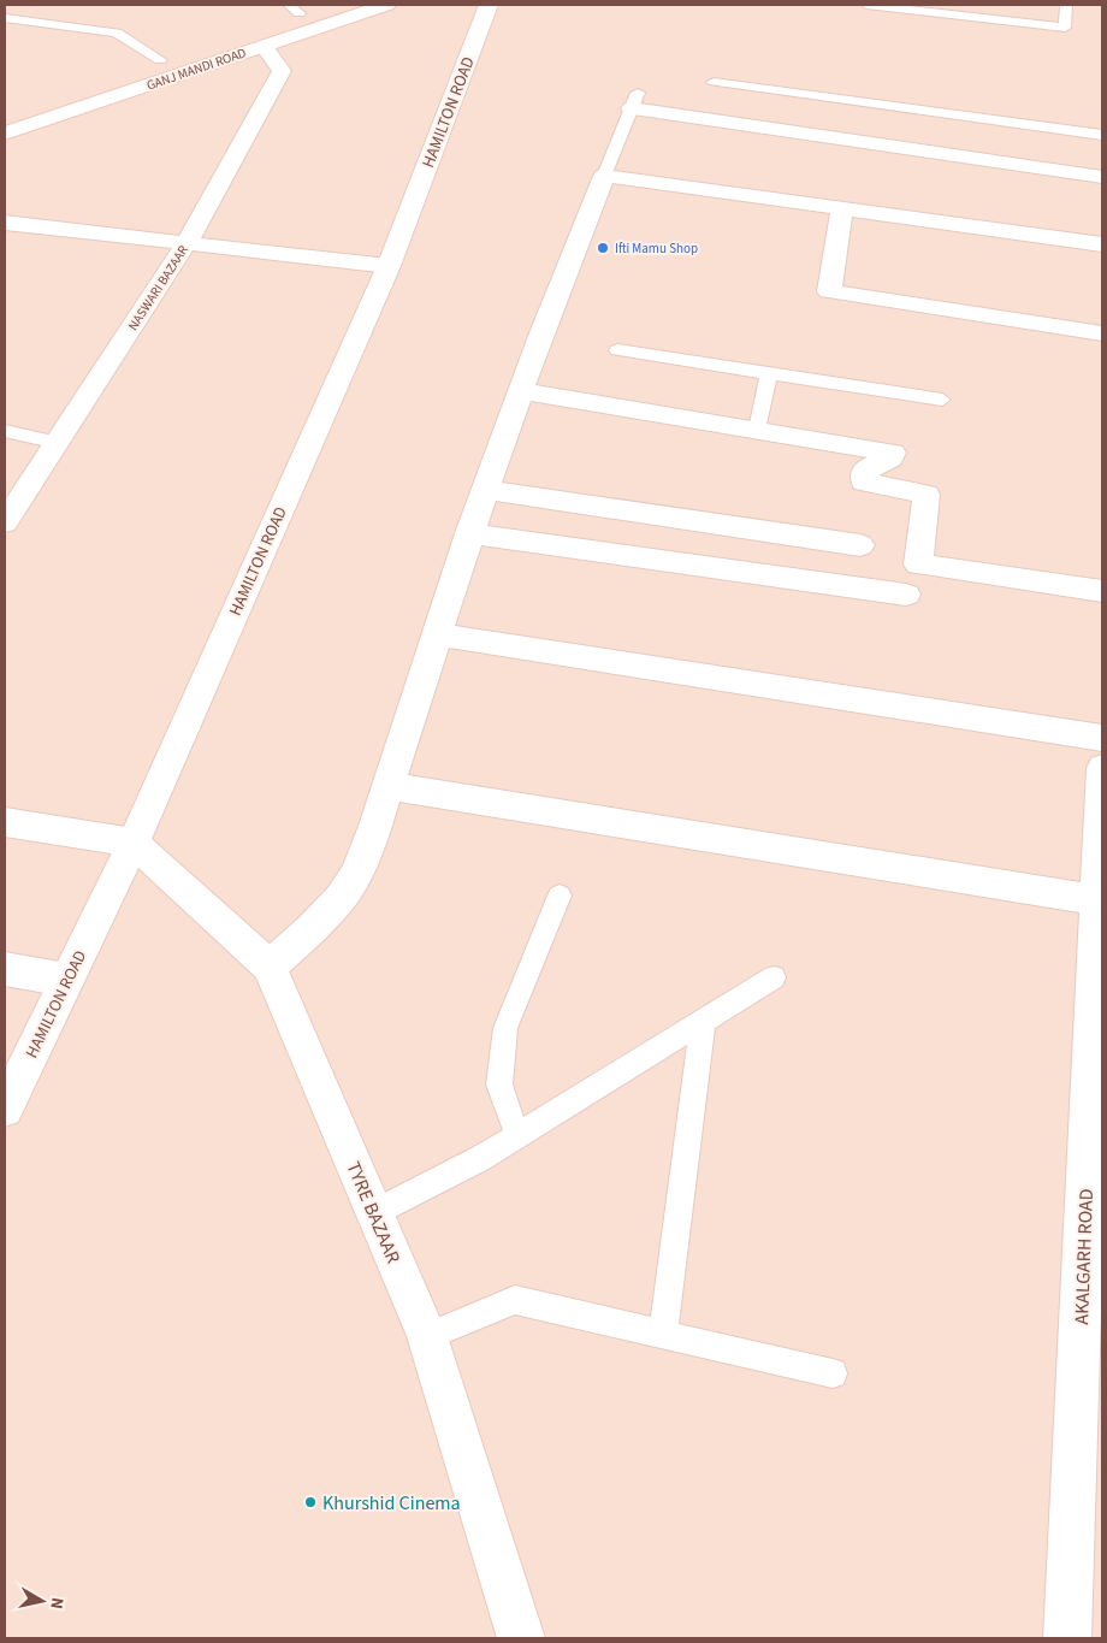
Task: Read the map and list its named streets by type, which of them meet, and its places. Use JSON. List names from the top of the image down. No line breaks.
{"streets":{"street":["GANJ MANDI ROAD","HAMILTON ROAD","NASWARI BAZAAR","TYRE BAZAAR","AKALGARH ROAD"]},"crossings":[["GANJ MANDI ROAD","NASWARI BAZAAR"],["HAMILTON ROAD","TYRE BAZAAR"]],"places":["Ifti Mamu Shop","Khurshid Cinema"],"north":"right"}
